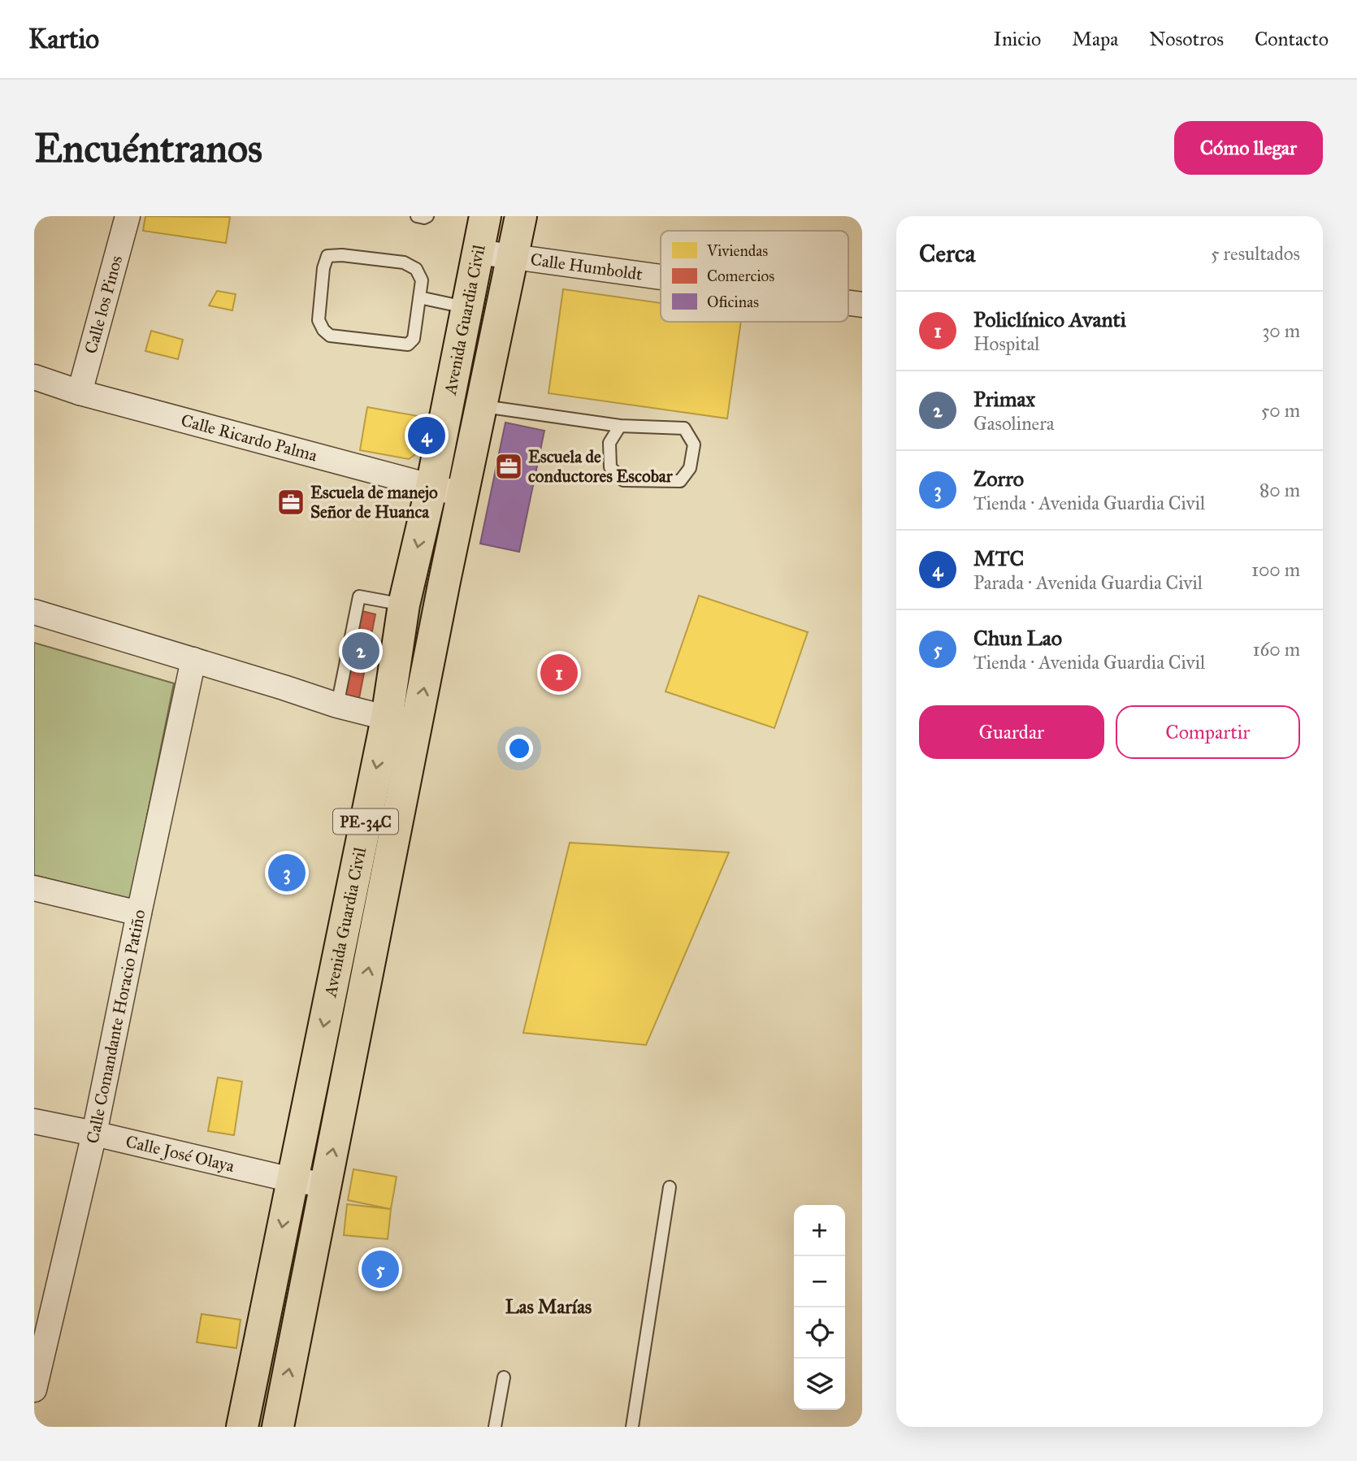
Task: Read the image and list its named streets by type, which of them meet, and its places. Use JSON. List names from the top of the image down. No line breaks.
{"streets":{"main road":["Avenida Guardia Civil","PE-34C"],"street":["Calle Humboldt","Calle los Pinos","Calle Ricardo Palma","Calle Comandante Horacio Patiño","Calle José Olaya"]},"crossings":[["Calle Humboldt","Avenida Guardia Civil"],["Calle los Pinos","Calle Ricardo Palma"],["Avenida Guardia Civil","Calle Ricardo Palma"],["Avenida Guardia Civil","Calle José Olaya"],["Calle Comandante Horacio Patiño","Calle José Olaya"]],"districts":["Las Marías"],"places":{"office":["Escuela de conductores Escobar","Escuela de manejo Señor de Huanca"]},"legend":["Viviendas","Comercios","Oficinas"],"page":{"header":"Kartio","nav":["Inicio","Mapa","Nosotros","Contacto"],"buttons":["Cómo llegar",["Guardar","Compartir"]],"title":"Encuéntranos","heading":["Cerca","5 resultados"],"list":[{"mark":"1","name":"Policlínico Avanti","note":"Hospital","value":"30 m"},{"mark":"2","name":"Primax","note":"Gasolinera","value":"50 m"},{"mark":"3","name":"Zorro","note":"Tienda · Avenida Guardia Civil","value":"80 m"},{"mark":"4","name":"MTC","note":"Parada · Avenida Guardia Civil","value":"100 m"},{"mark":"5","name":"Chun Lao","note":"Tienda · Avenida Guardia Civil","value":"160 m"}],"pins":["4","2","1","3","5"],"map_buttons":["+","−"]}}
